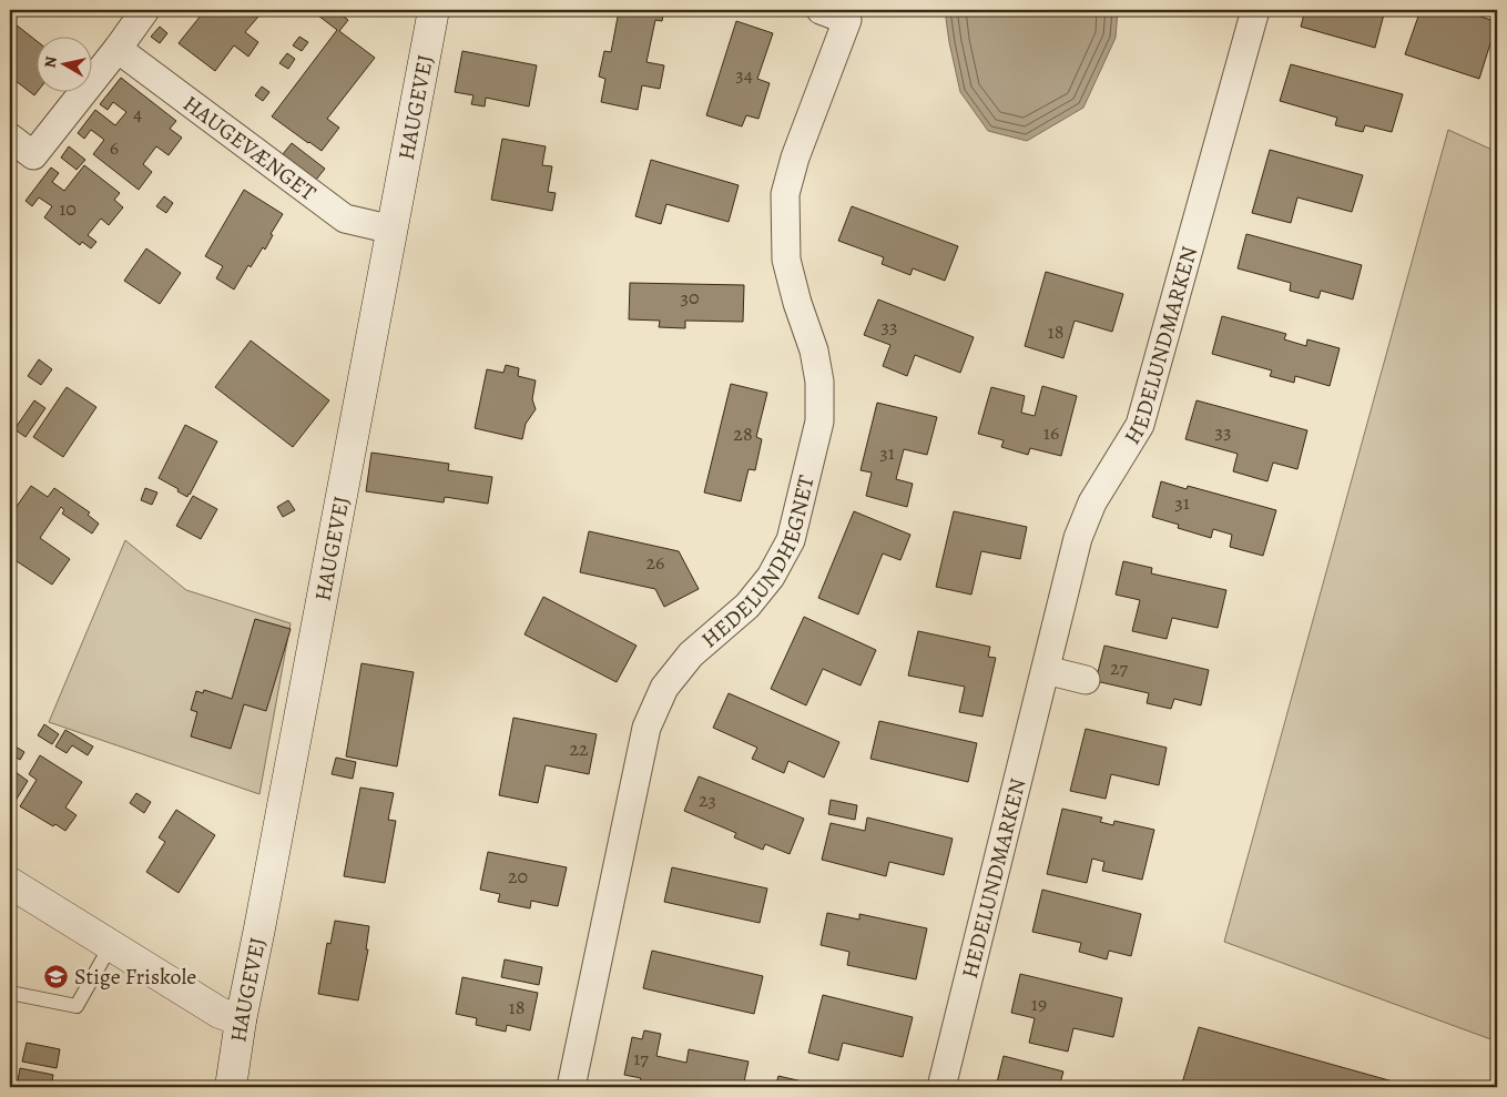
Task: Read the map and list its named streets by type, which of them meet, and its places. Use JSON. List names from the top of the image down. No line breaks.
{"streets":{"street":["HAUGEVEJ","HAUGEVÆNGET","HEDELUNDMARKEN","HEDELUNDHEGNET"]},"crossings":[["HAUGEVEJ","HAUGEVÆNGET"]],"places":{"school or university":["Stige Friskole"]},"house_numbers":["34","4","6","10","30","33","18","33","16","28","31","31","26","27","22","23","20","19","18","17"],"north":"left"}
